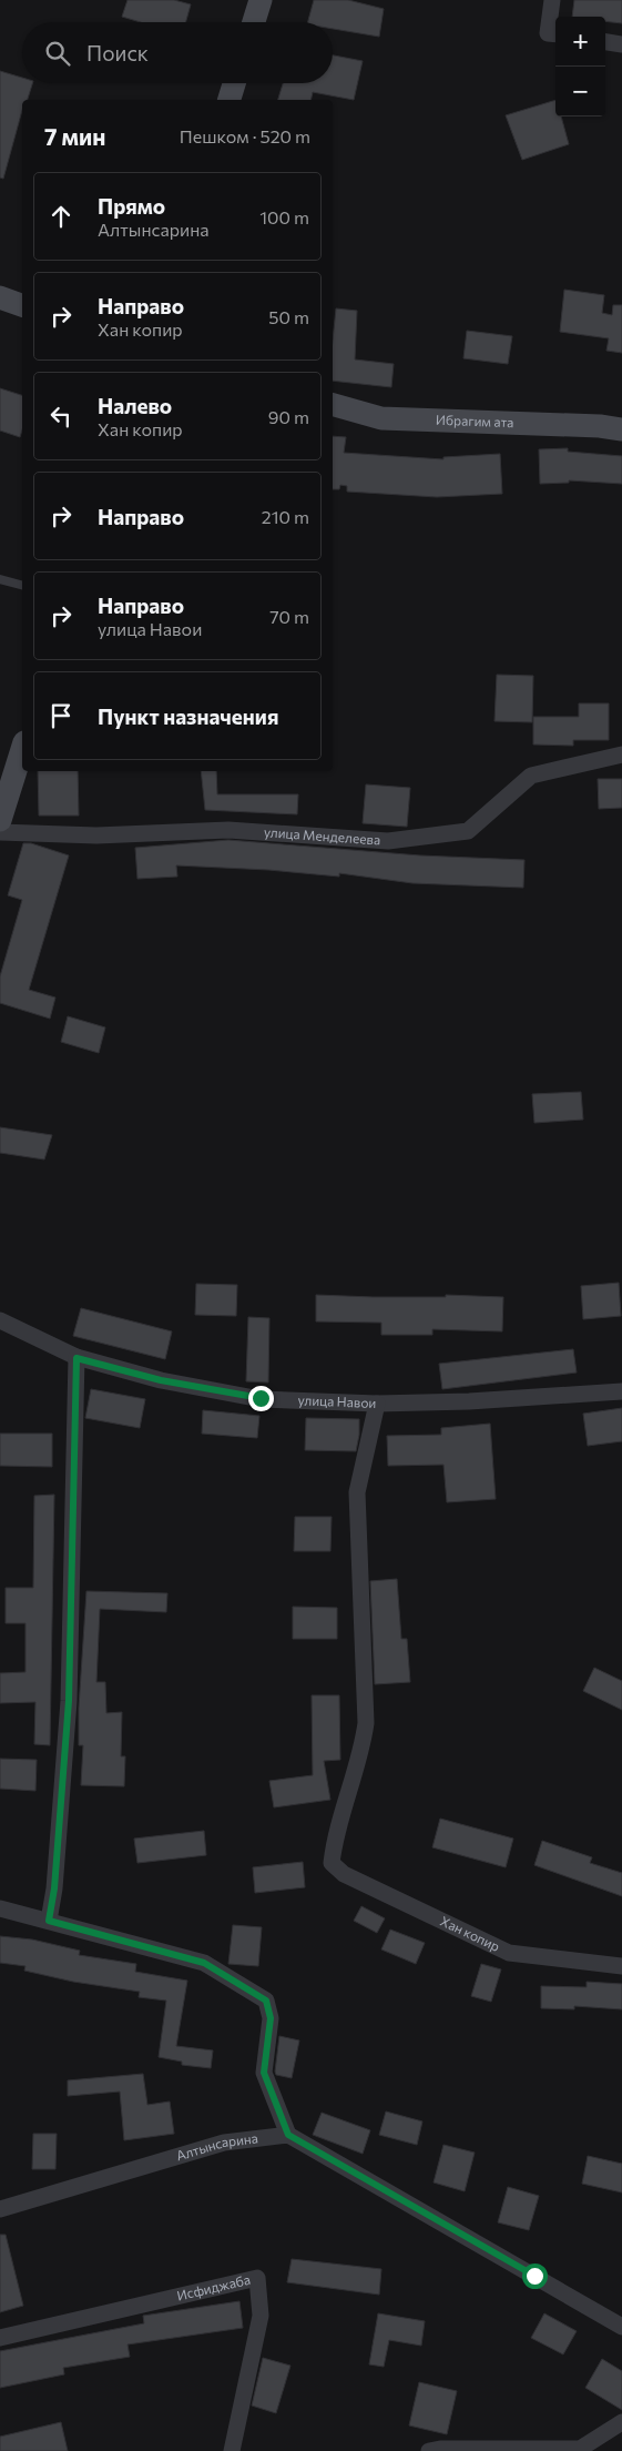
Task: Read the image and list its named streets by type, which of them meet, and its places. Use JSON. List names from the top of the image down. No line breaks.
{"streets":{"street":["Ибрагим ата","улица Менделеева","улица Навои","Хан копир","Алтынсарина","Исфиджаба"]},"crossings":[["улица Навои","Хан копир"]],"page":{"map_buttons":["+","−"],"search":"Поиск","heading":["7 мин","Пешком · 520 m"],"list":[["Прямо","Алтынсарина","100 m"],["Направо","Хан копир","50 m"],["Налево","Хан копир","90 m"],["Направо","210 m"],["Направо","улица Навои","70 m"],"Пункт назначения"]}}
